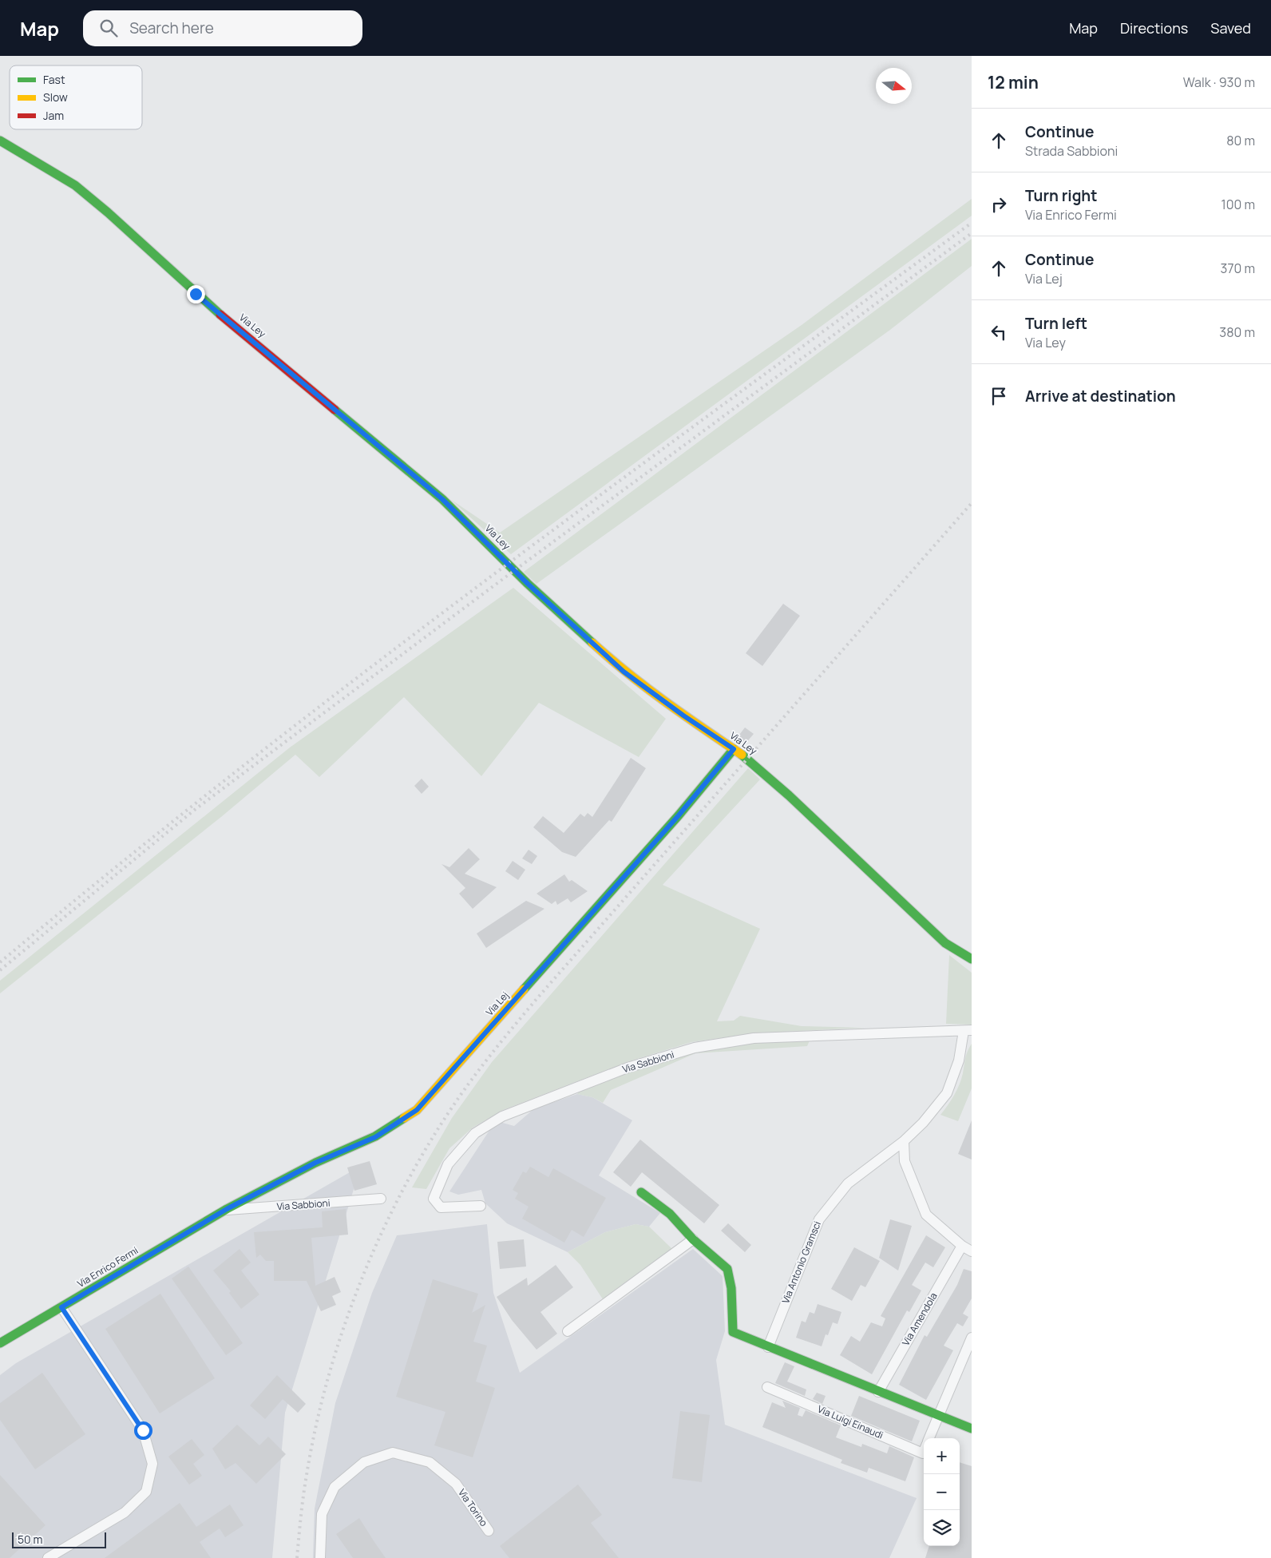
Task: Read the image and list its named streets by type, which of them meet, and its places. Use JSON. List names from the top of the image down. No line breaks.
{"streets":{"street":["Via Ley","Via Lej","Via Sabbioni","Via Antonio Gramsci","Via Enrico Fermi","Via Amendola","Via Luigi Einaudi","Via Torino"]},"crossings":[["Via Ley","Via Lej"],["Via Lej","Via Sabbioni"],["Via Lej","Via Enrico Fermi"],["Via Sabbioni","Via Antonio Gramsci"],["Via Sabbioni","Via Enrico Fermi"]],"legend":["Fast","Slow","Jam"],"scale_bar":"50 m","north":"right","page":{"header":"Map","search":"Search here","nav":["Map","Directions","Saved"],"heading":["12 min","Walk · 930 m"],"list":[["Continue","Strada Sabbioni","80 m"],["Turn right","Via Enrico Fermi","100 m"],["Continue","Via Lej","370 m"],["Turn left","Via Ley","380 m"],"Arrive at destination"],"map_buttons":["+","−"],"scale":"50 m"}}
